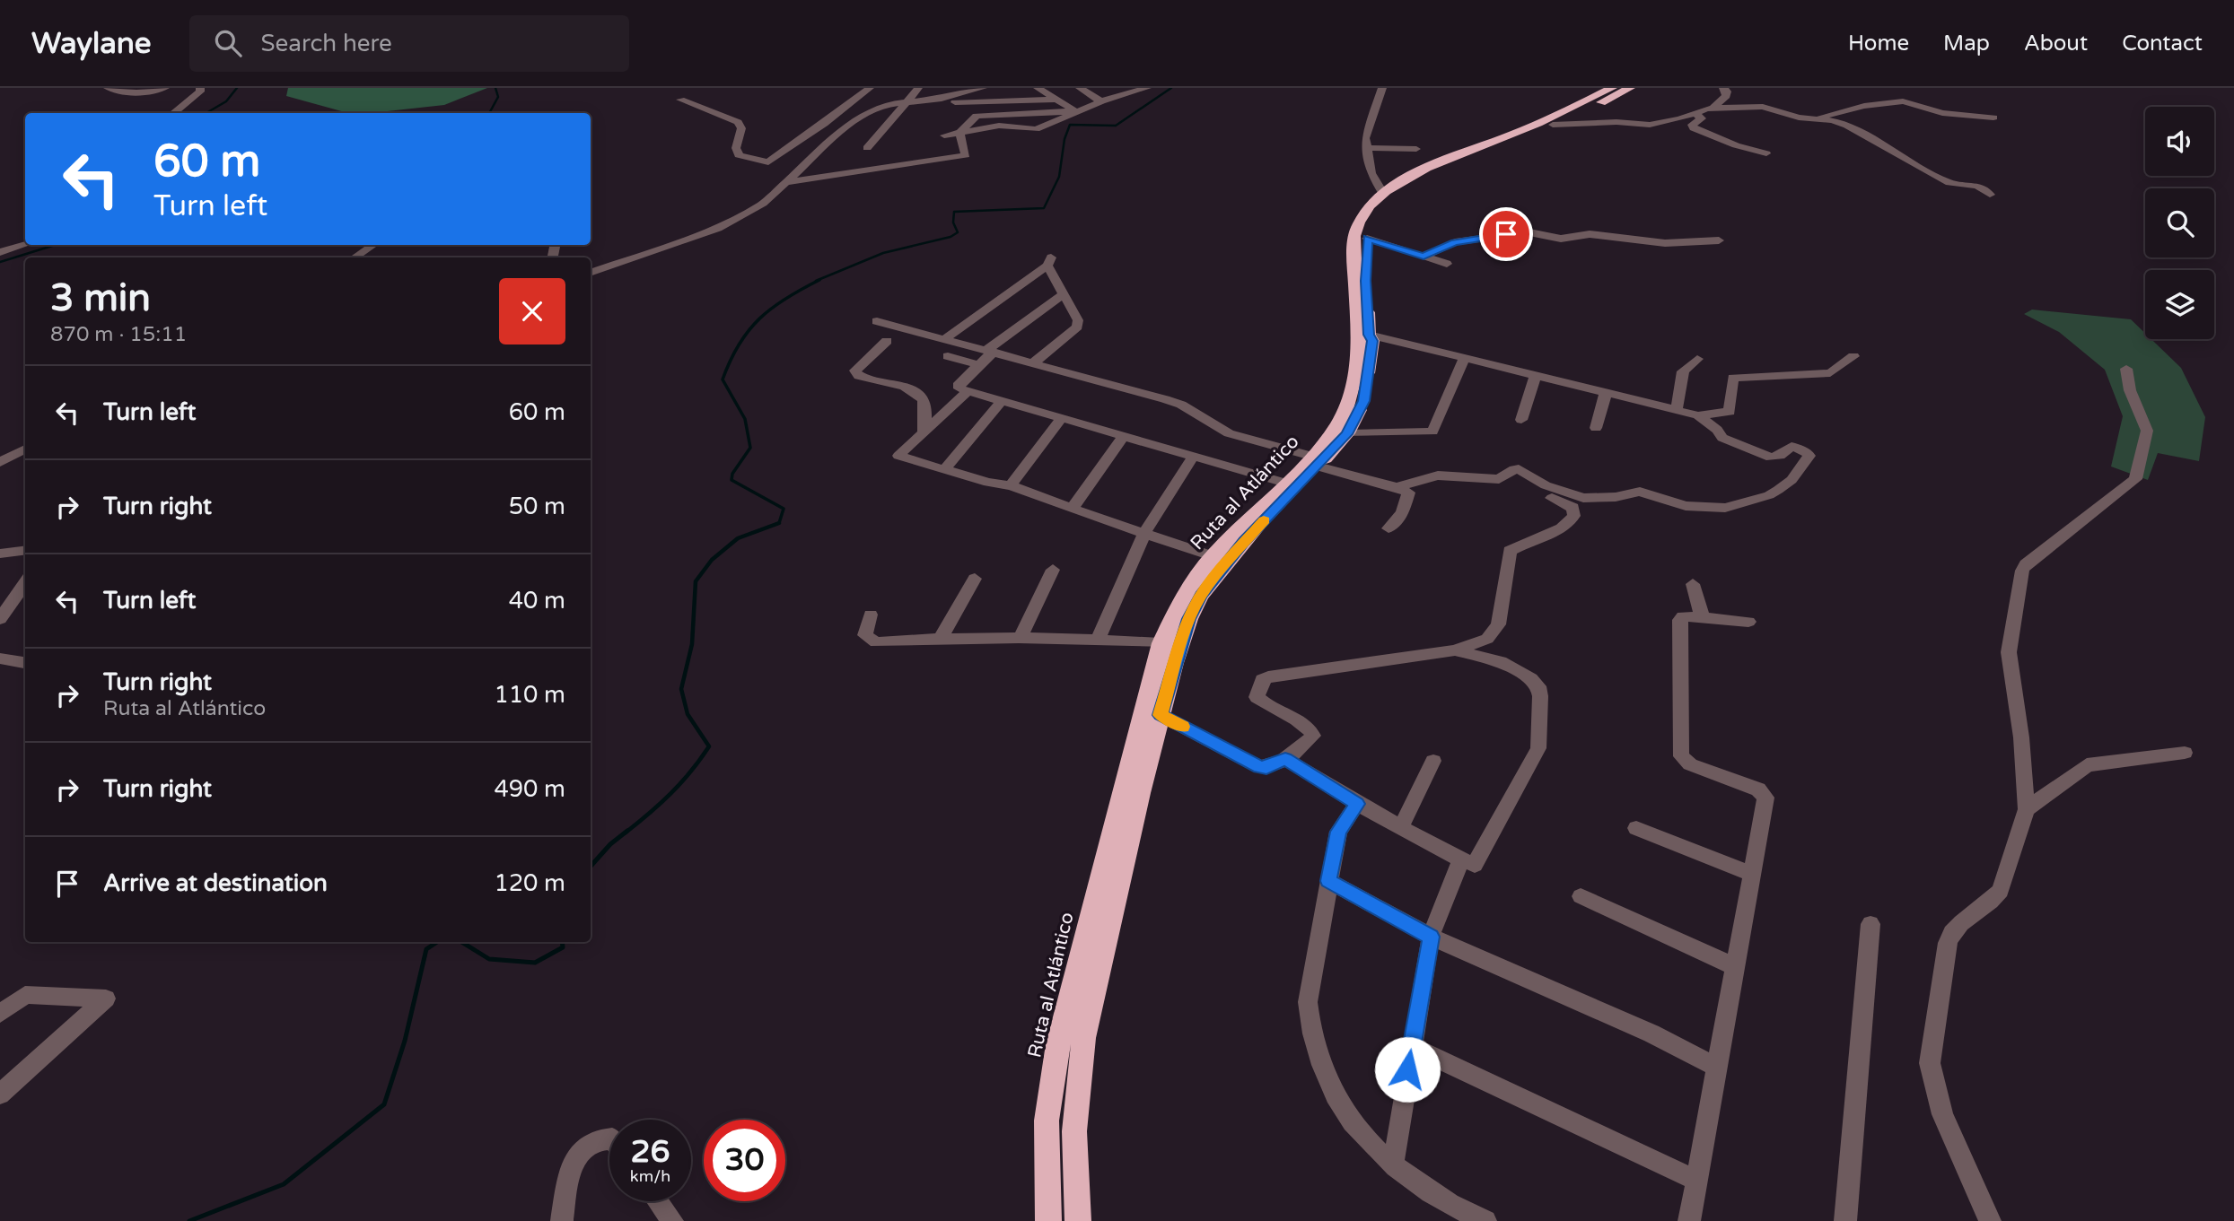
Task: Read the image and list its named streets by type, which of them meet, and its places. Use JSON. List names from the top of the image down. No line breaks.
{"streets":{"highway":["Ruta al Atlántico"]},"page":{"header":"Waylane","search":"Search here","nav":["Home","Map","About","Contact"],"turn":["60 m","Turn left"],"heading":["3 min","870 m · 15:11"],"list":[{"name":"Turn left","value":"60 m"},{"name":"Turn right","value":"50 m"},{"name":"Turn left","value":"40 m"},{"name":"Turn right","note":"Ruta al Atlántico","value":"110 m"},{"name":"Turn right","value":"490 m"},{"name":"Arrive at destination","value":"120 m"}],"speed":"26 km/h","limit":"30"}}
